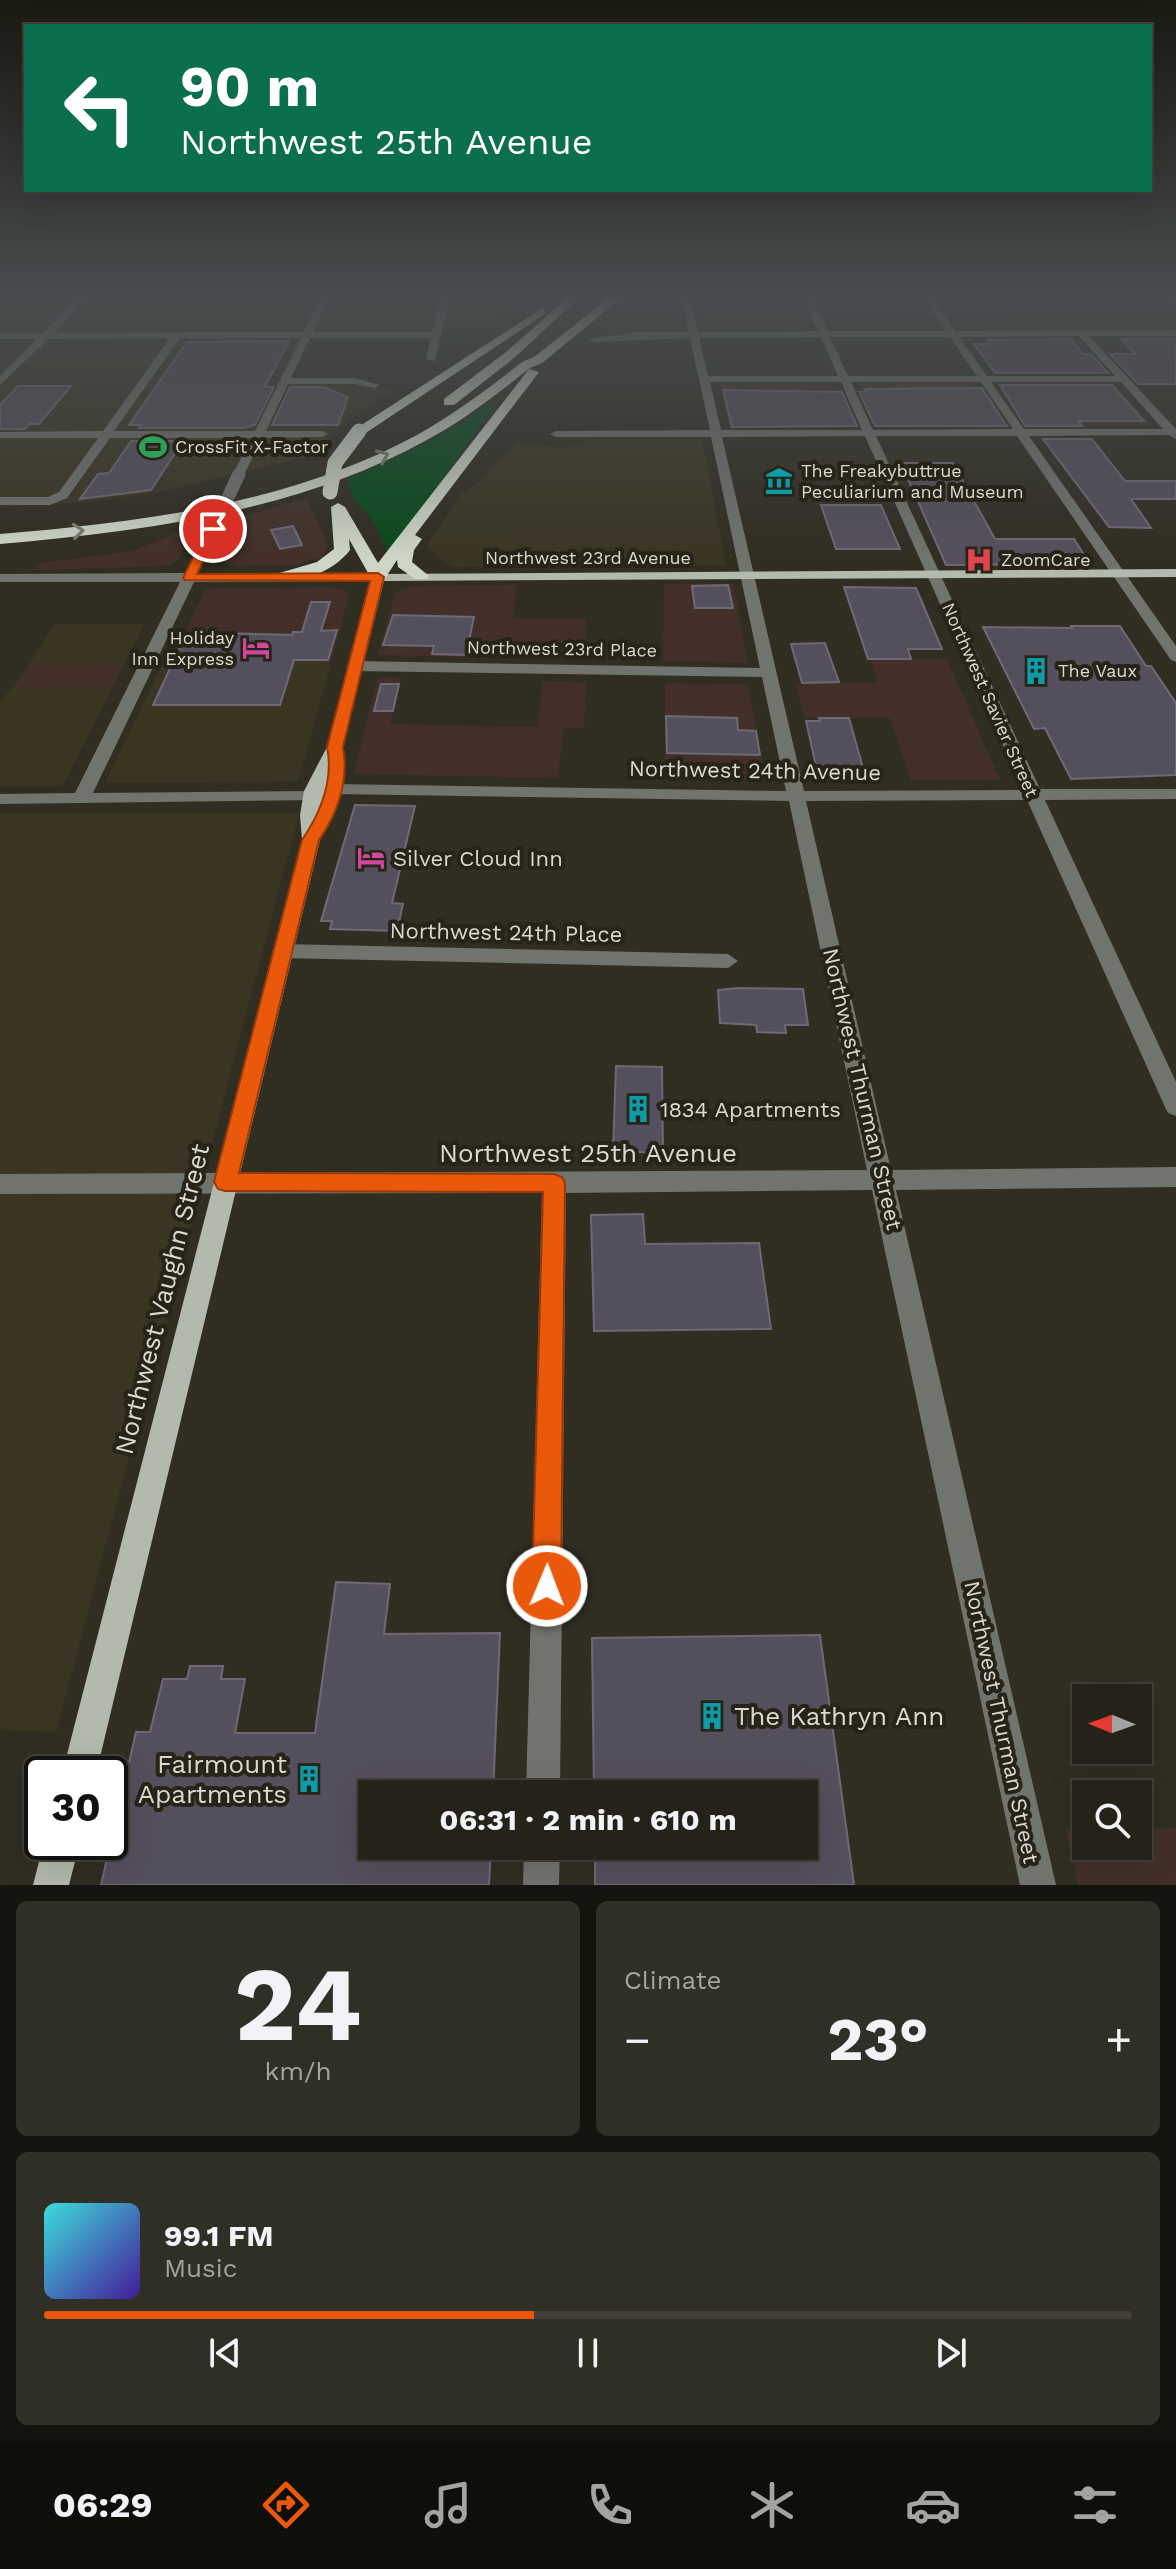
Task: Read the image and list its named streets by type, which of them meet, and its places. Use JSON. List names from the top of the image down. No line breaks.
{"streets":{"main road":["Northwest 23rd Avenue","Northwest Vaughn Street"],"street":["Northwest 23rd Place","Northwest Savier Street","Northwest 24th Avenue","Northwest 24th Place","Northwest Thurman Street","Northwest 25th Avenue"]},"crossings":[["Northwest 23rd Avenue","Northwest Savier Street"],["Northwest 23rd Avenue","Northwest Thurman Street"],["Northwest 23rd Avenue","Northwest Vaughn Street"],["Northwest 23rd Place","Northwest Thurman Street"],["Northwest 23rd Place","Northwest Vaughn Street"],["Northwest Savier Street","Northwest 24th Avenue"],["Northwest 24th Avenue","Northwest Thurman Street"],["Northwest 24th Avenue","Northwest Vaughn Street"],["Northwest 24th Place","Northwest Vaughn Street"],["Northwest Thurman Street","Northwest 25th Avenue"],["Northwest 25th Avenue","Northwest Vaughn Street"]],"places":{"sports":["CrossFit X-Factor"],"museum":["The Freakybuttrue Peculiarium and Museum"],"hospital":["ZoomCare"],"hotel":["Holiday Inn Express","Silver Cloud Inn"],"building":["The Vaux","1834 Apartments","The Kathryn Ann","Fairmount Apartments"]},"north":"left","page":{"turn":["90 m","Northwest 25th Avenue"],"limit":"30","trip":"06:31 · 2 min · 610 m","tile":[["24","km/h"],"Climate"],"heat":["−","23°","+"],"song":["99.1 FM","Music"],"tabs":"06:29"}}
